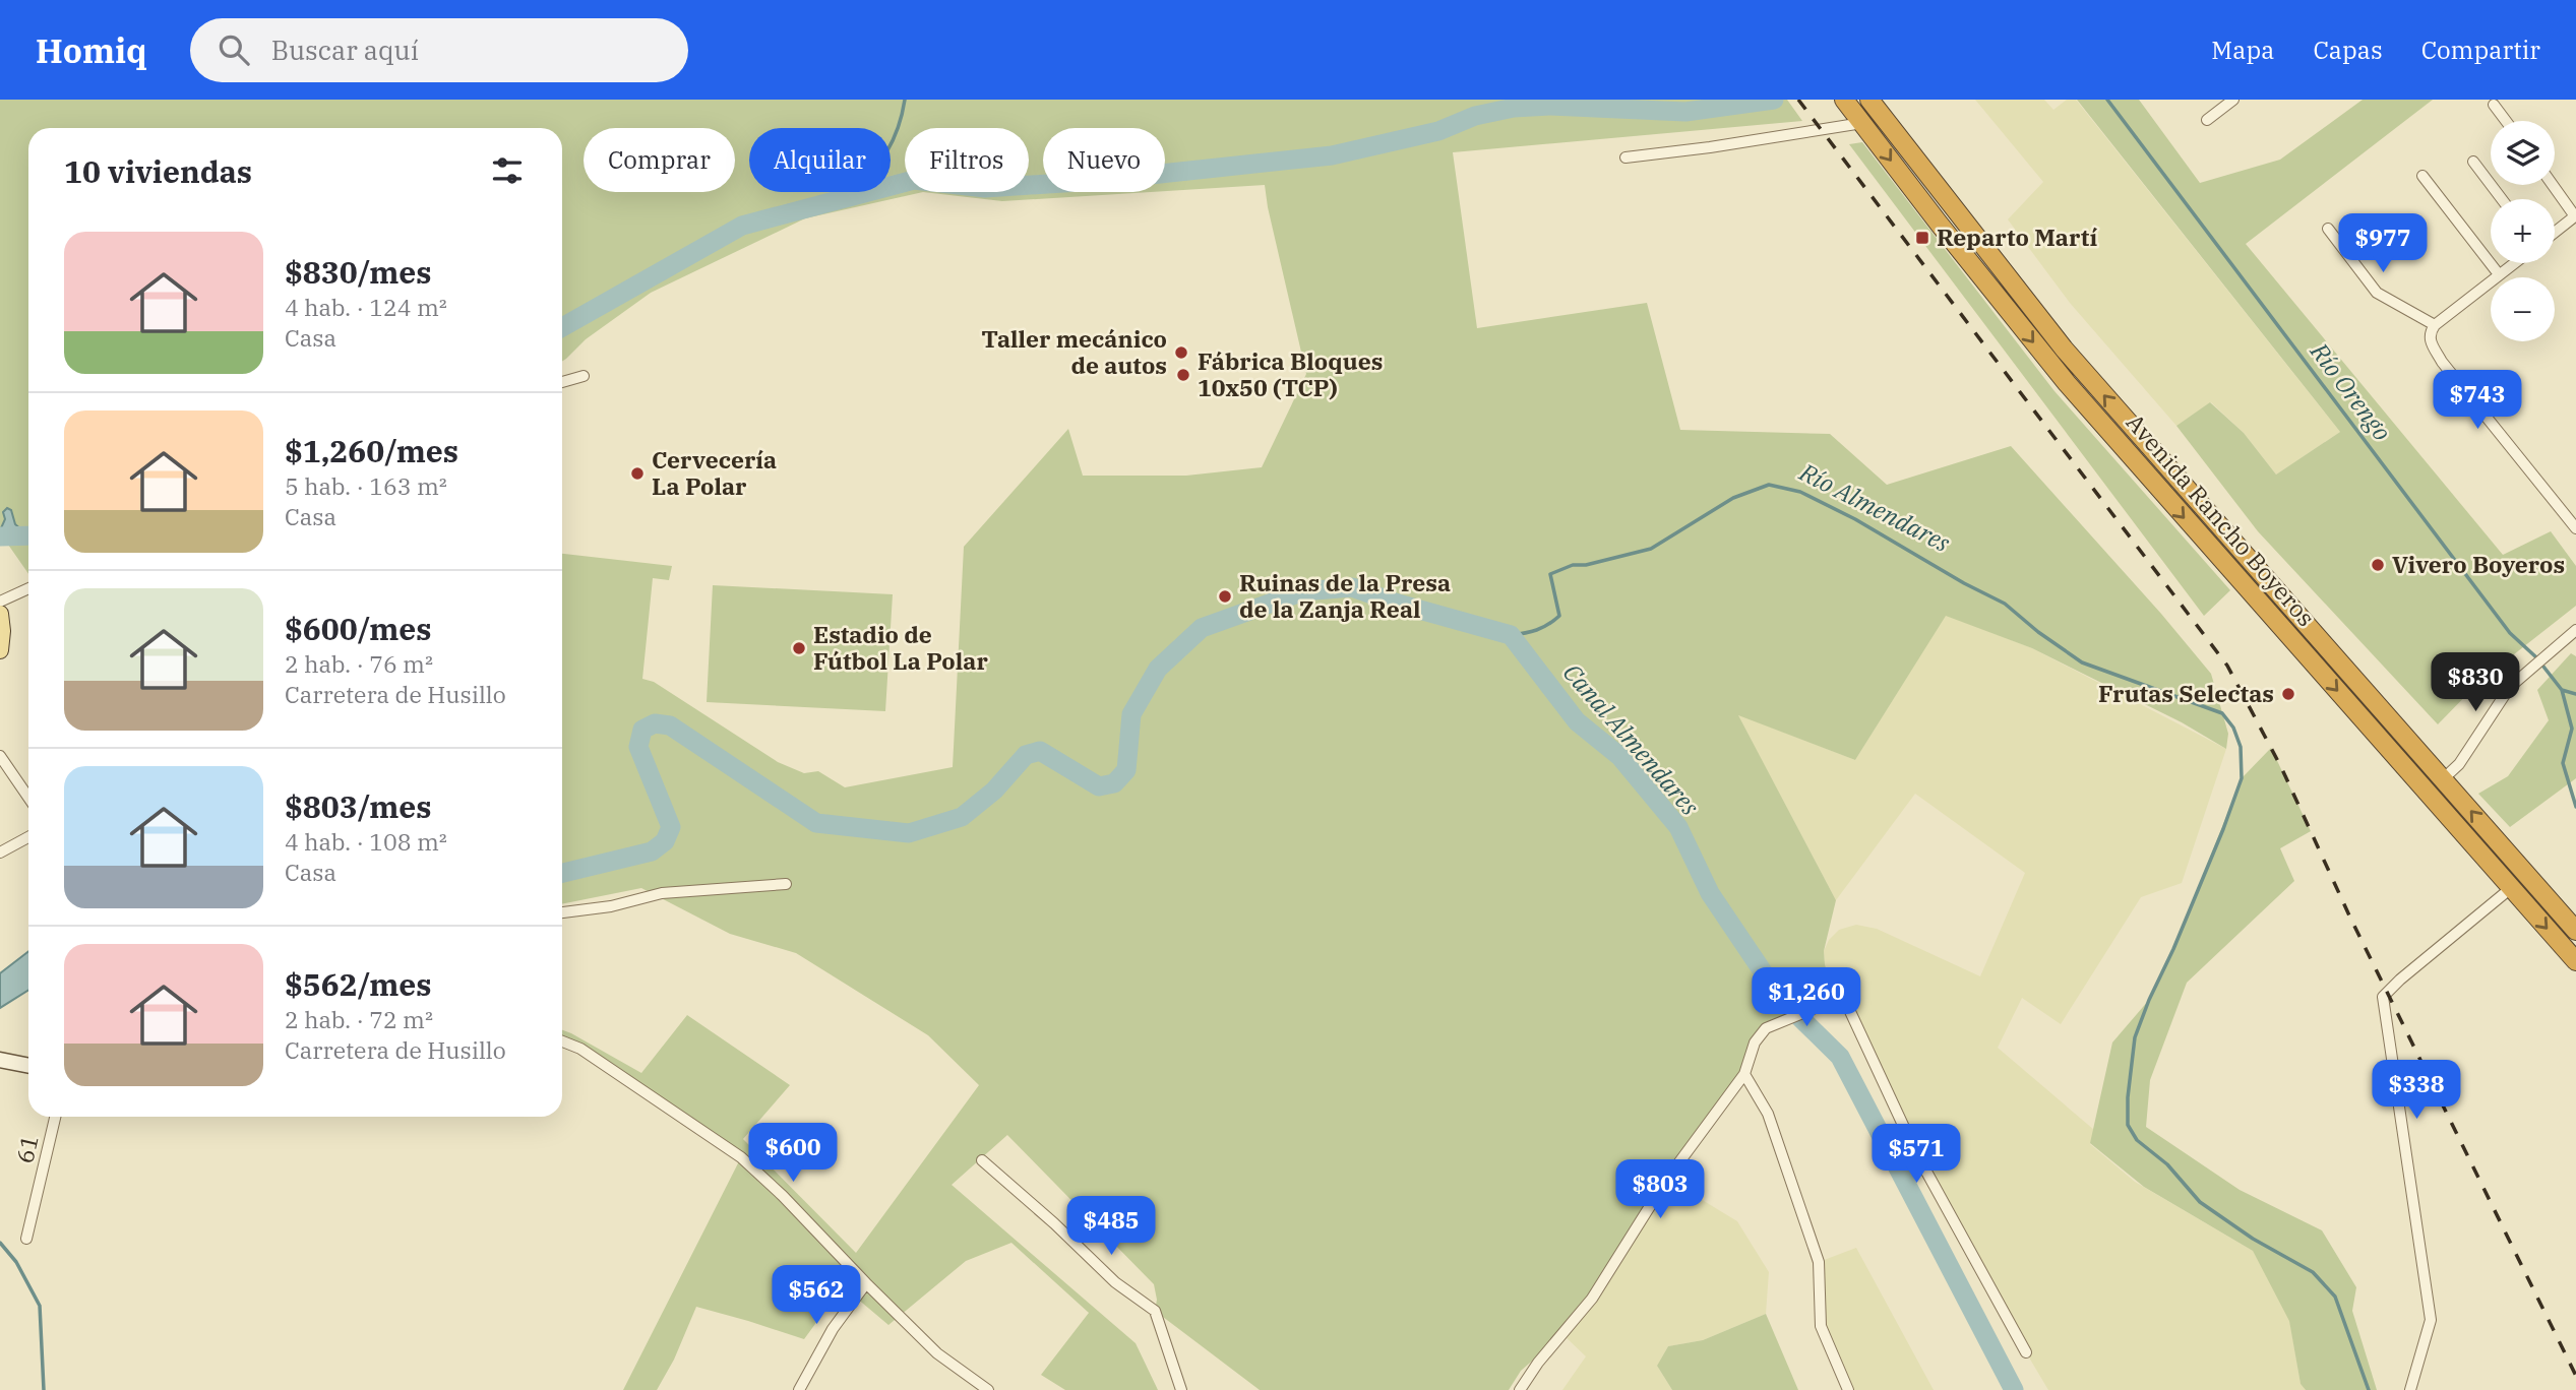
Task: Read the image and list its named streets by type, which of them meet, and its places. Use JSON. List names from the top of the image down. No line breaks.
{"streets":{"highway":["Avenida Rancho Boyeros"],"street":["61"]},"water":["Río Orengo","Río Almendares","Canal Almendares"],"places":{"transit":["Reparto Martí"],"other":["Taller mecánico de autos","Fábrica Bloques 10x50 (TCP)","Cervecería La Polar","Vivero Boyeros","Ruinas de la Presa de la Zanja Real","Estadio de Fútbol La Polar","Frutas Selectas"]},"page":{"header":"Homiq","search":"Buscar aquí","nav":["Mapa","Capas","Compartir"],"map_buttons":["+","−"],"chip":["Comprar","Alquilar","Filtros","Nuevo"],"heading":"10 viviendas","price":["$977","$743","$830","$1,260","$338","$600","$571","$803","$485","$562"],"list":[{"name":"$830/mes","note":"4 hab. · 124 m² · Casa"},{"name":"$1,260/mes","note":"5 hab. · 163 m² · Casa"},{"name":"$600/mes","note":"2 hab. · 76 m² · Carretera de Husillo"},{"name":"$803/mes","note":"4 hab. · 108 m² · Casa"},{"name":"$562/mes","note":"2 hab. · 72 m² · Carretera de Husillo"}]}}
